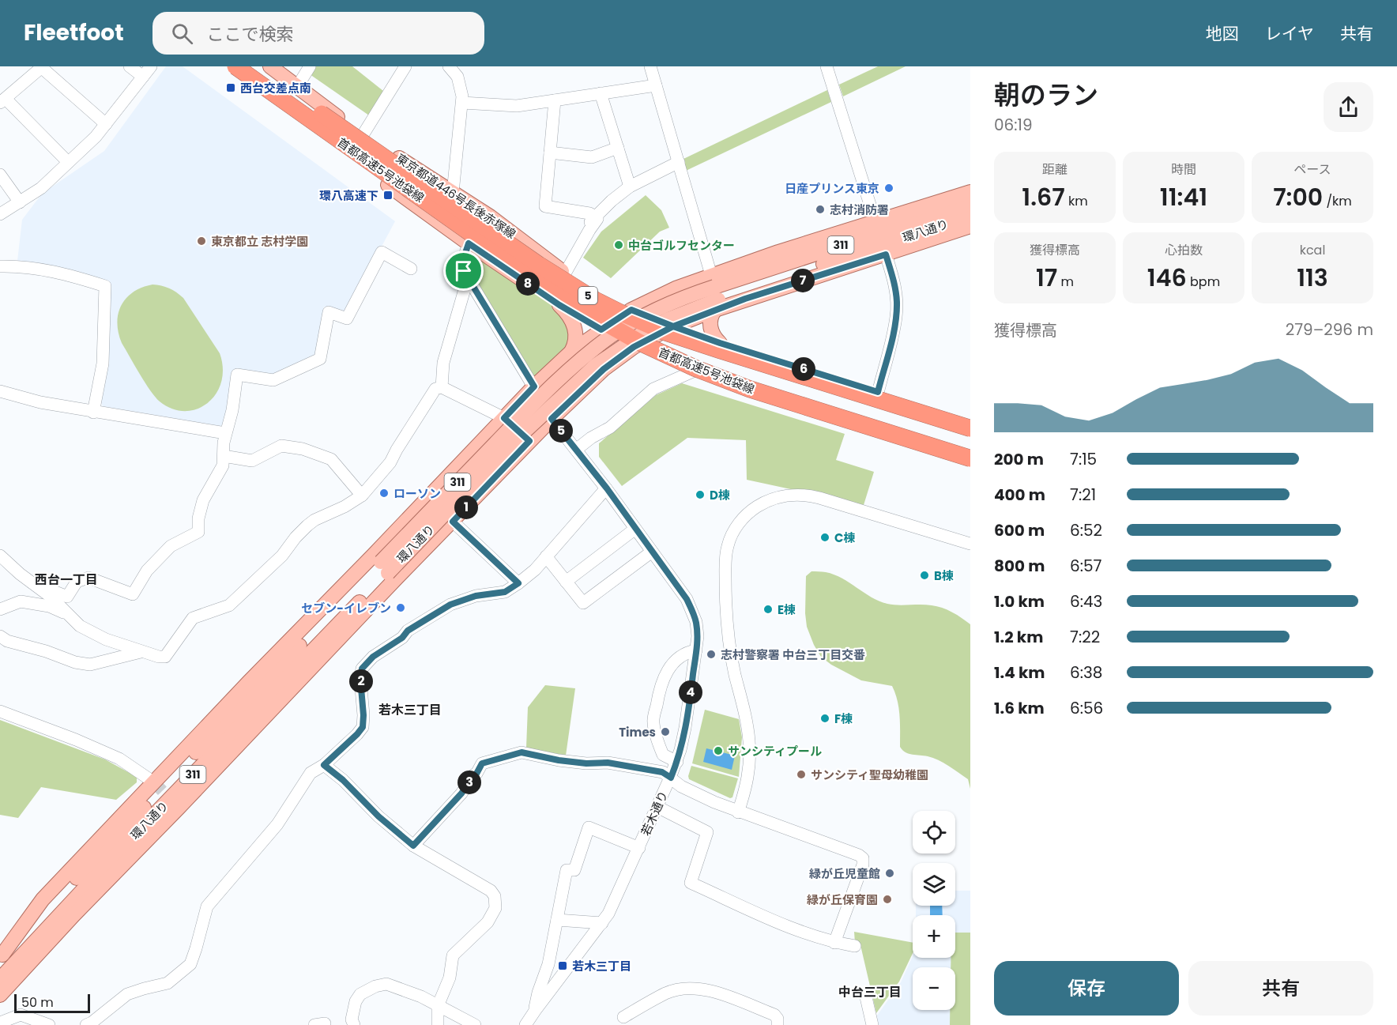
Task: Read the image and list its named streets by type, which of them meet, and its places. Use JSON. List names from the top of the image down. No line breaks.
{"streets":{"highway":["首都高速5号池袋線","5"],"main road":["東京都道446号長後赤塚線","環八通り","311"],"street":["若木通り"]},"districts":["西台一丁目","若木三丁目","中台三丁目"],"places":{"transit":["西台交差点南","環八高速下","若木三丁目"],"other":["日産プリンス東京","志村消防署","東京都立 志村学園","中台ゴルフセンター","ローソン","D棟","C棟","B棟","セブン-イレブン","E棟","志村警察署 中台三丁目交番","F棟","Times","サンシティプール","サンシティ聖母幼稚園","緑が丘児童館","緑が丘保育園"]},"scale_bar":"50 m","page":{"header":"Fleetfoot","search":"ここで検索","nav":["地図","レイヤ","共有"],"heading":["朝のラン","06:19"],"stats":[["距離","1.67 km"],["時間","11:41"],["ペース","7:00 /km"],["獲得標高","17 m"],["心拍数","146 bpm"],["kcal","113"]],"pins":["7","8","6","5","1","2","4","3"],"chart":["獲得標高","279–296 m"],"list":[{"name":"200 m","note":"7:15"},{"name":"400 m","note":"7:21"},{"name":"600 m","note":"6:52"},{"name":"800 m","note":"6:57"},{"name":"1.0 km","note":"6:43"},{"name":"1.2 km","note":"7:22"},{"name":"1.4 km","note":"6:38"},{"name":"1.6 km","note":"6:56"}],"map_buttons":["+","−"],"buttons":["保存","共有"],"scale":"50 m"}}
